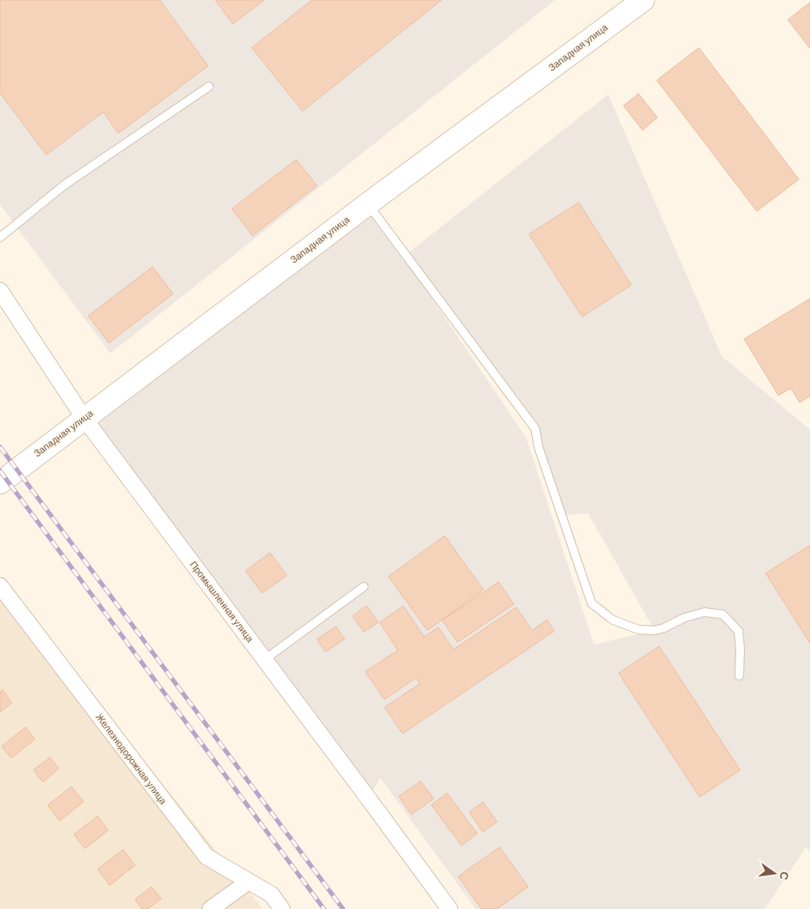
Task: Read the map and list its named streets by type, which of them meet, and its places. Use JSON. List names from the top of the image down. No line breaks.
{"streets":{"main road":["Западная улица"],"street":["Промышленная улица","Железнодорожная улица"]},"crossings":[["Западная улица","Промышленная улица"]],"north":"right"}
